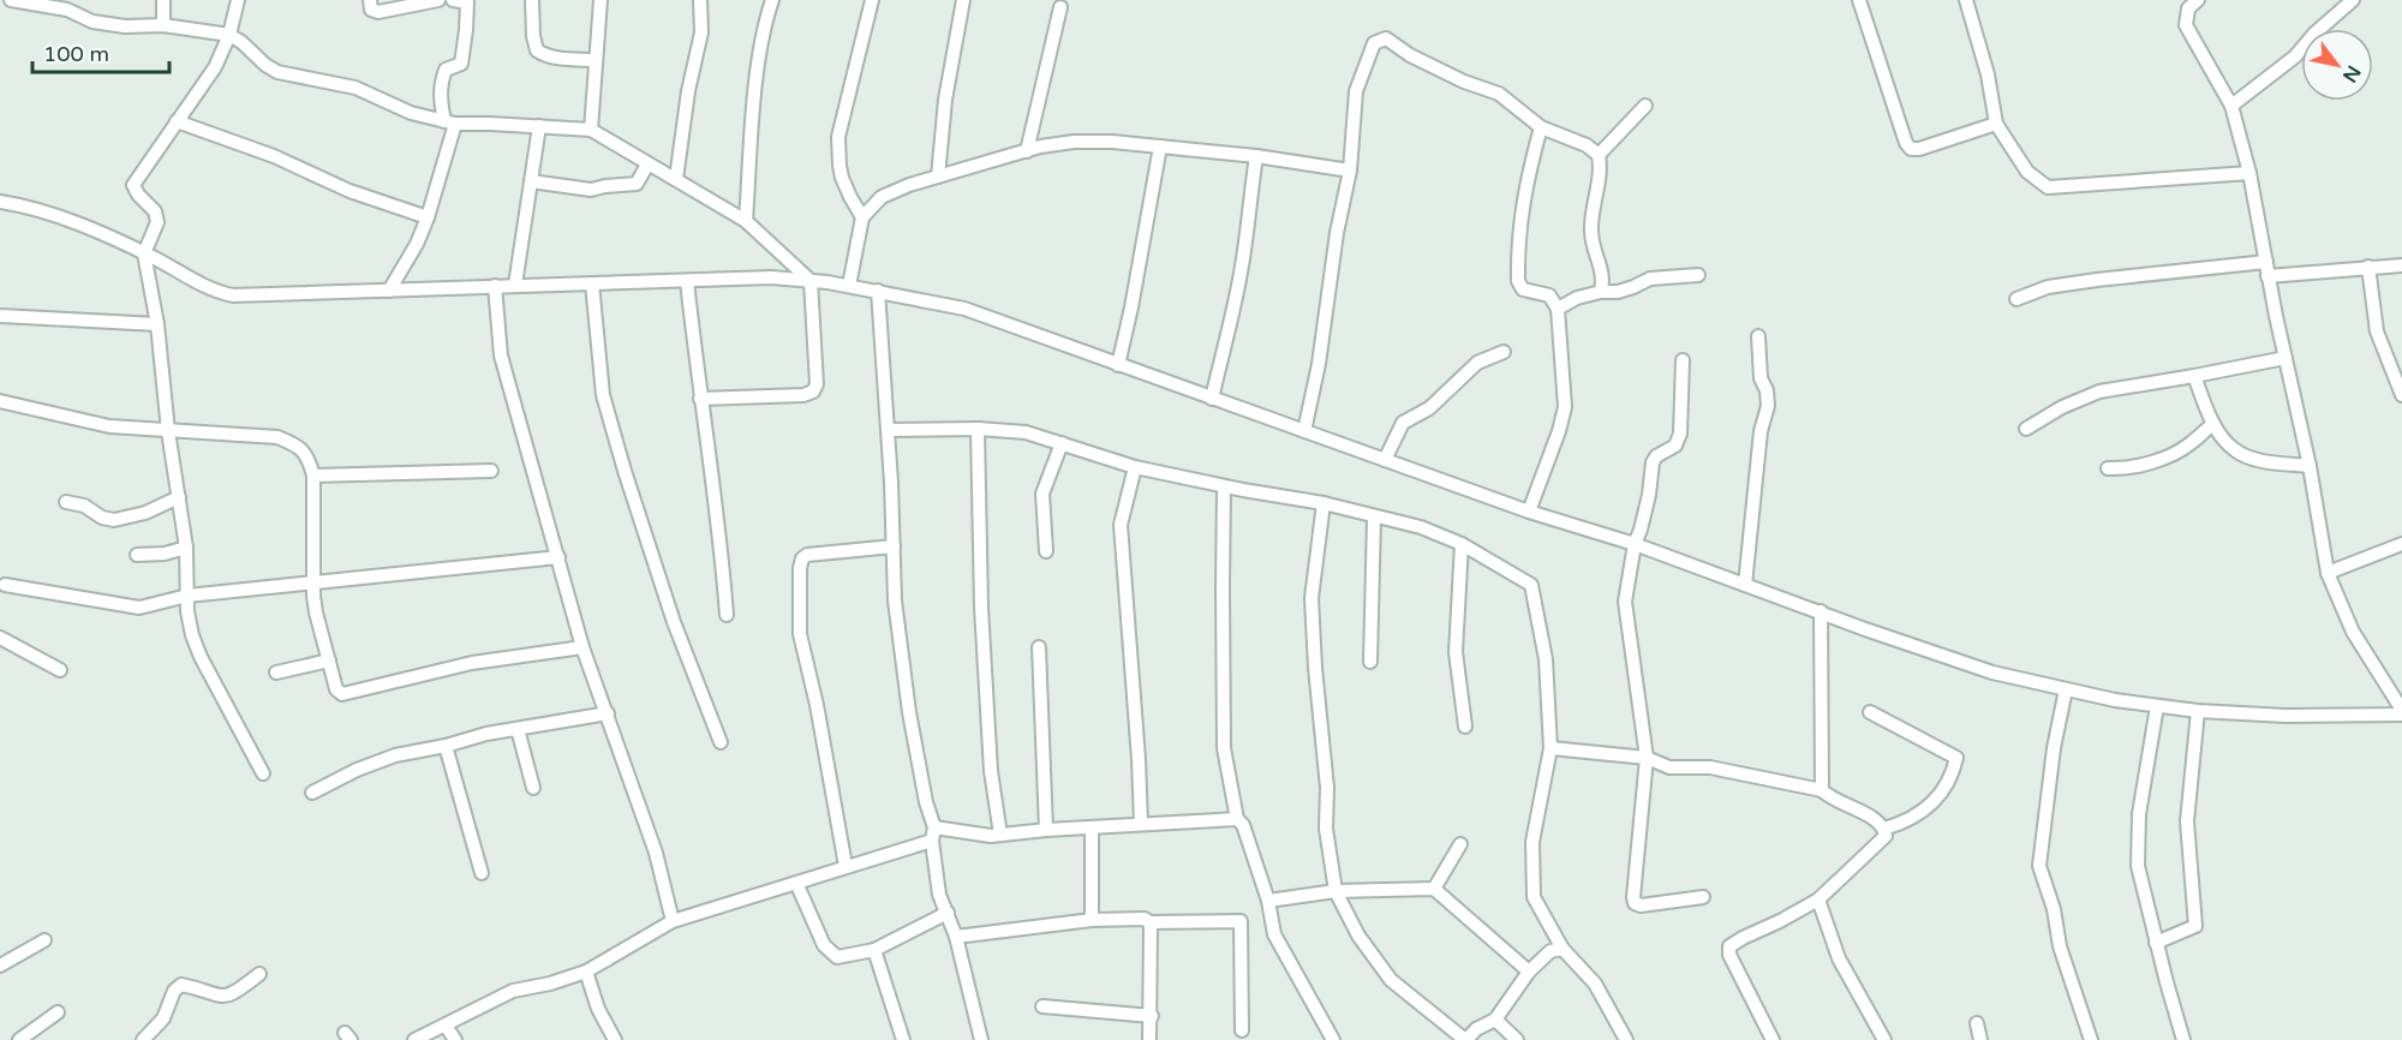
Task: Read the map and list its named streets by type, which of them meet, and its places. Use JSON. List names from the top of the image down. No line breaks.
{"scale_bar":"100 m","north":"bottom right"}
